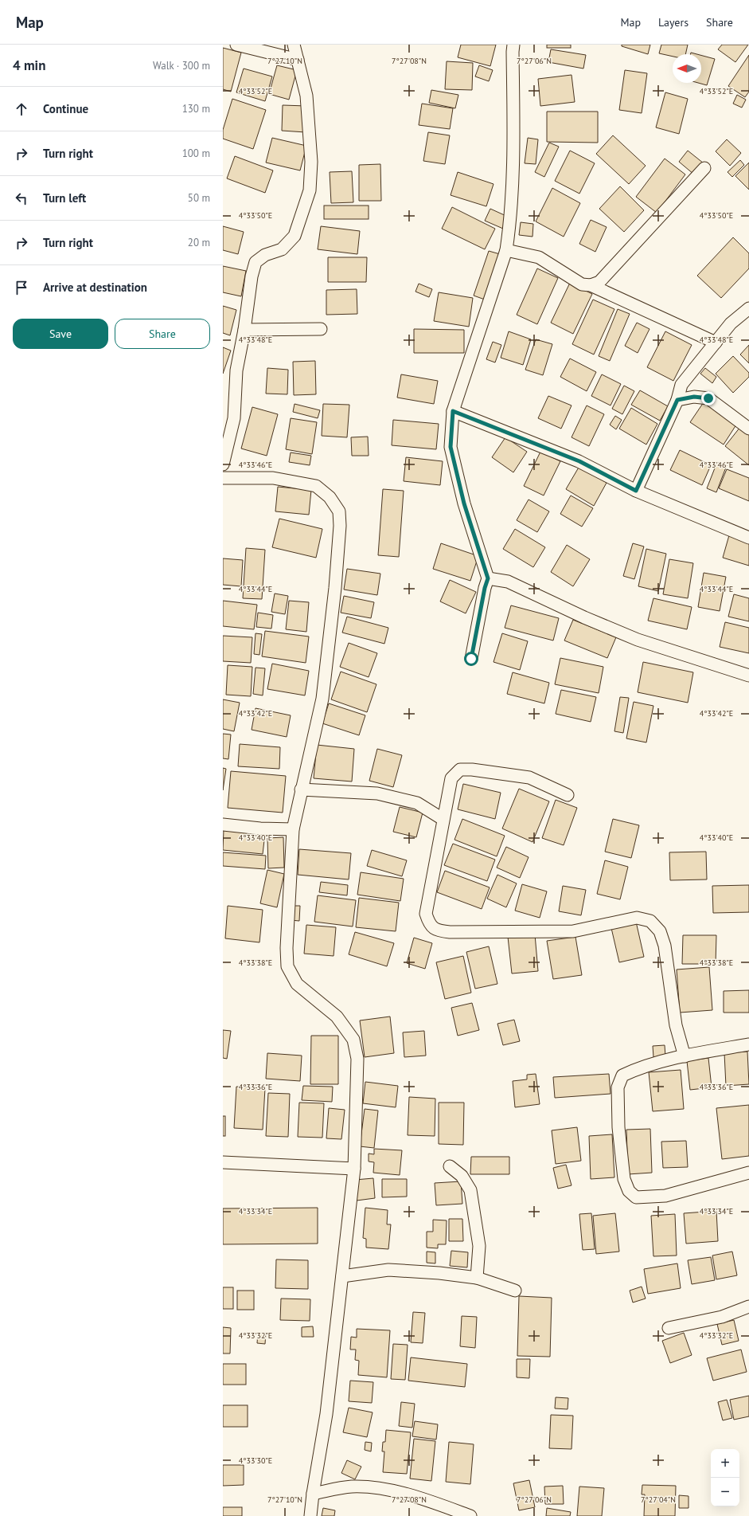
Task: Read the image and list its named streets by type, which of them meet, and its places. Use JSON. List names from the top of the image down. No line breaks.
{"north":"left","page":{"header":"Map","nav":["Map","Layers","Share"],"heading":["4 min","Walk · 300 m"],"list":[["Continue","130 m"],["Turn right","100 m"],["Turn left","50 m"],["Turn right","20 m"],"Arrive at destination"],"buttons":["Save","Share"],"map_buttons":["+","−"]},"coordinates":["7°27'10\"N","7°27'08\"N","7°27'06\"N","4°33'52\"E","4°33'50\"E","4°33'48\"E","4°33'46\"E","4°33'44\"E","4°33'42\"E","4°33'40\"E","4°33'38\"E","4°33'36\"E","4°33'34\"E","4°33'32\"E","4°33'30\"E","7°27'04\"N"]}
